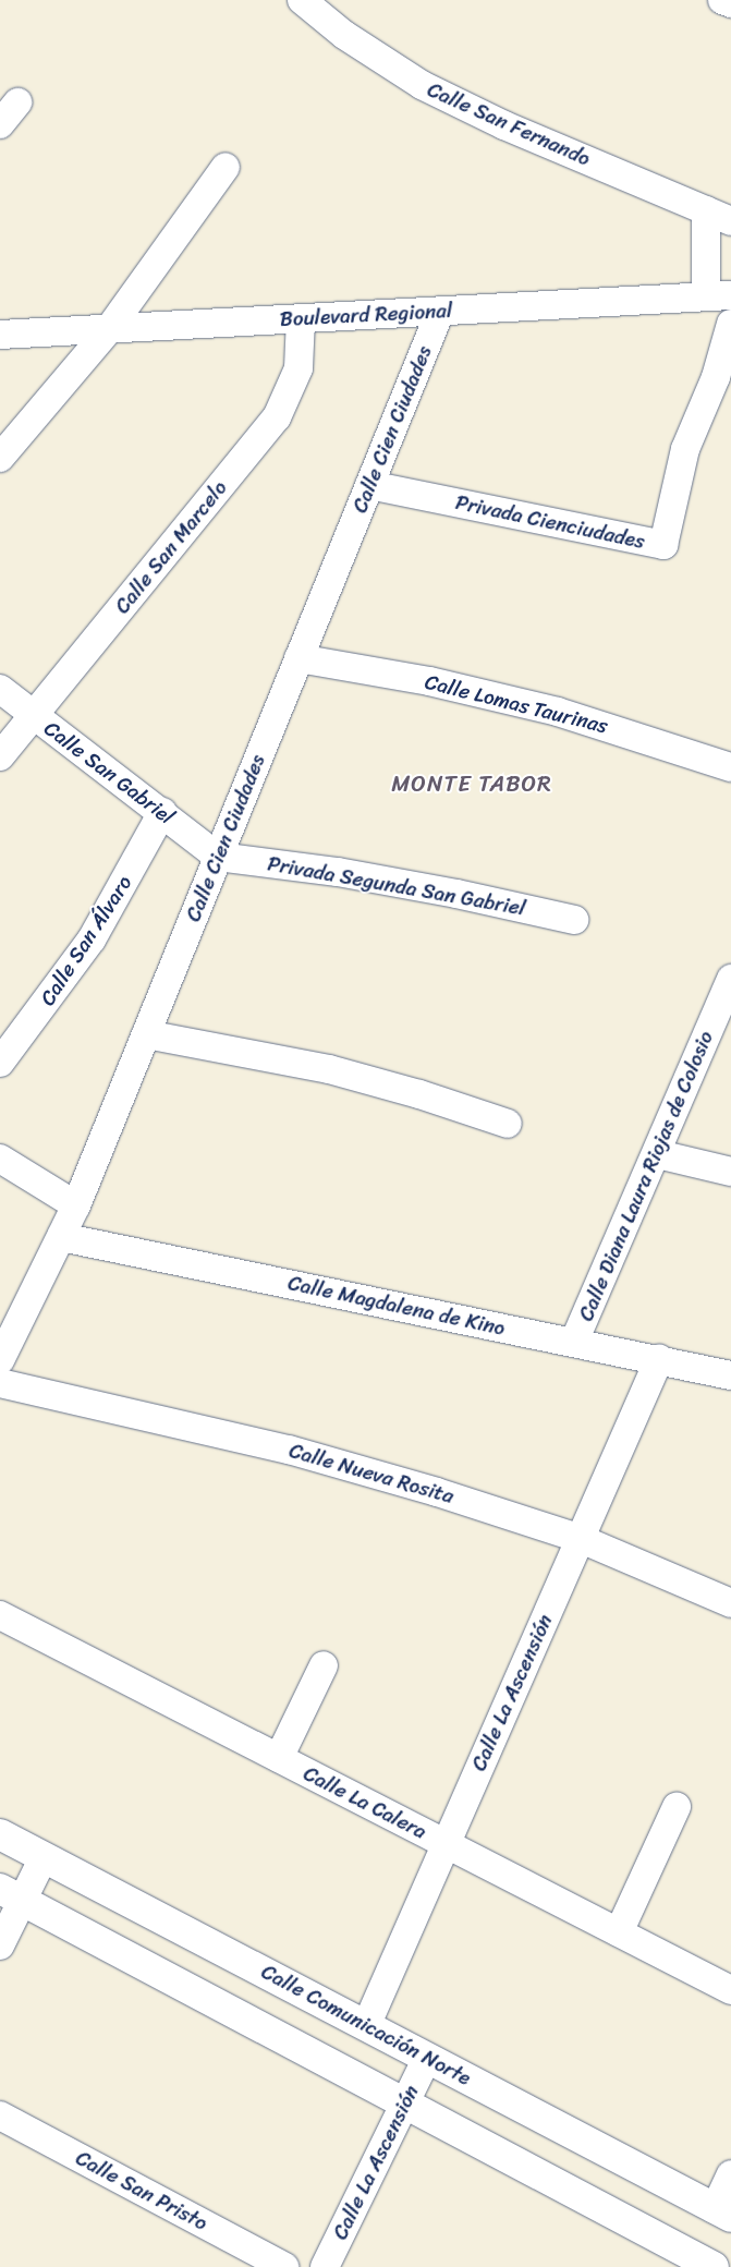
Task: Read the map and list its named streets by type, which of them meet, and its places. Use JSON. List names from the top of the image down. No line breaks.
{"streets":{"street":["Calle San Fernando","Boulevard Regional","Calle Cien Ciudades","Privada Cienciudades","Calle San Marcelo","Calle Lomas Taurinas","Calle San Gabriel","Privada Segunda San Gabriel","Calle San Álvaro","Calle Diana Laura Riojas de Colosio","Calle Magdalena de Kino","Calle Nueva Rosita","Calle La Ascensión","Calle La Calera","Calle Comunicación Norte","Calle San Pristo"]},"crossings":[["Boulevard Regional","Calle Cien Ciudades"],["Boulevard Regional","Calle San Marcelo"],["Calle Cien Ciudades","Privada Cienciudades"],["Calle Cien Ciudades","Calle Lomas Taurinas"],["Calle Cien Ciudades","Calle San Gabriel"],["Calle Cien Ciudades","Privada Segunda San Gabriel"],["Calle Cien Ciudades","Calle Magdalena de Kino"],["Calle San Marcelo","Calle San Gabriel"],["Calle San Gabriel","Privada Segunda San Gabriel"],["Calle San Gabriel","Calle San Álvaro"],["Calle Diana Laura Riojas de Colosio","Calle Magdalena de Kino"],["Calle Magdalena de Kino","Calle La Ascensión"],["Calle Nueva Rosita","Calle La Ascensión"],["Calle La Ascensión","Calle La Calera"],["Calle La Ascensión","Calle Comunicación Norte"]],"districts":["MONTE TABOR"]}
